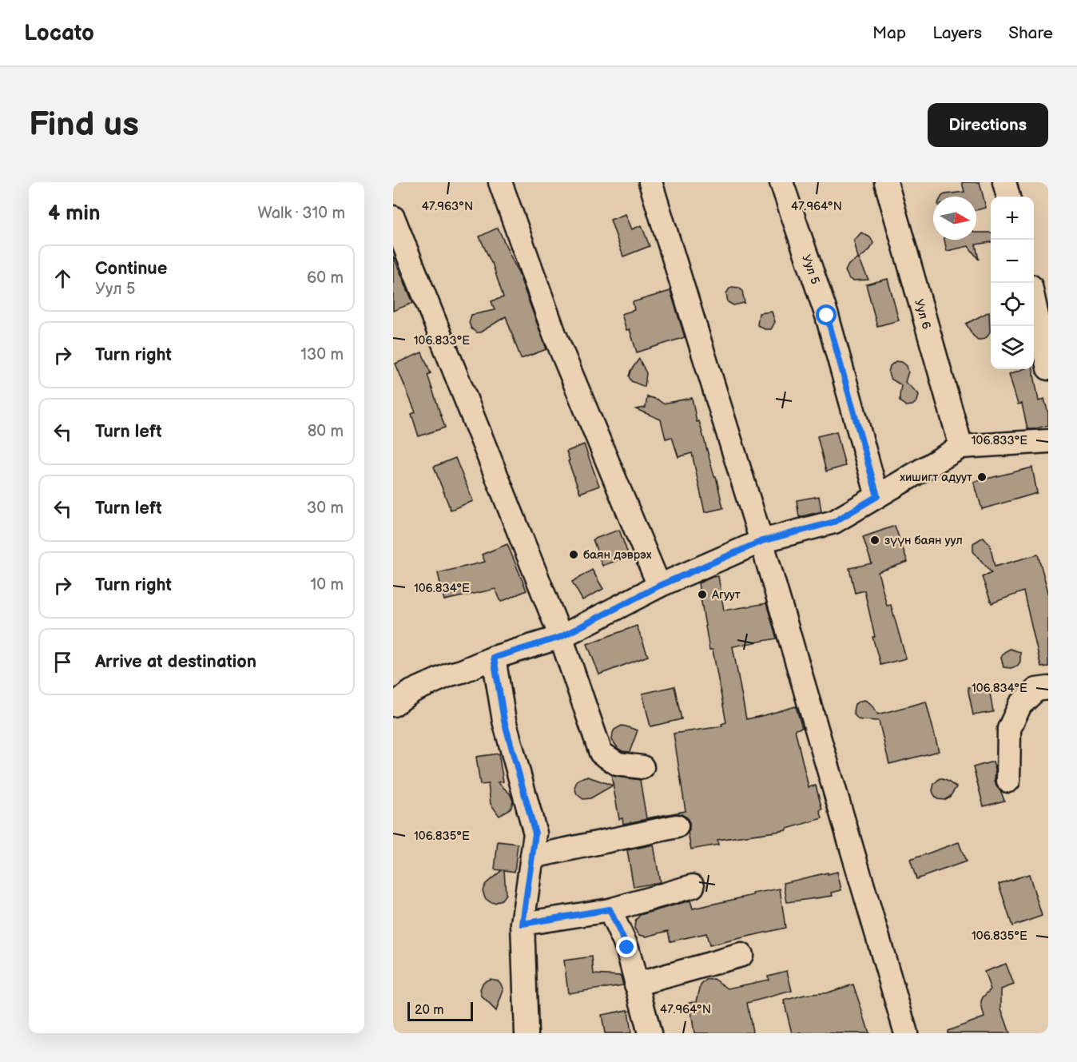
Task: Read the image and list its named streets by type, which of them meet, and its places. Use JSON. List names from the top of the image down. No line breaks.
{"streets":{"street":["Уул 5","Уул 6"]},"places":["хишигт адуут","зүүн баян уул","баян дэврэх","Агуут"],"scale_bar":"20 m","north":"right","page":{"header":"Locato","nav":["Map","Layers","Share"],"buttons":"Directions","title":"Find us","heading":["4 min","Walk · 310 m"],"map_buttons":["+","−"],"list":[["Continue","Уул 5","60 m"],["Turn right","130 m"],["Turn left","80 m"],["Turn left","30 m"],["Turn right","10 m"],"Arrive at destination"],"scale":"20 m"},"coordinates":["47.963°N","47.964°N","106.833°E","106.834°E","106.835°E"]}
